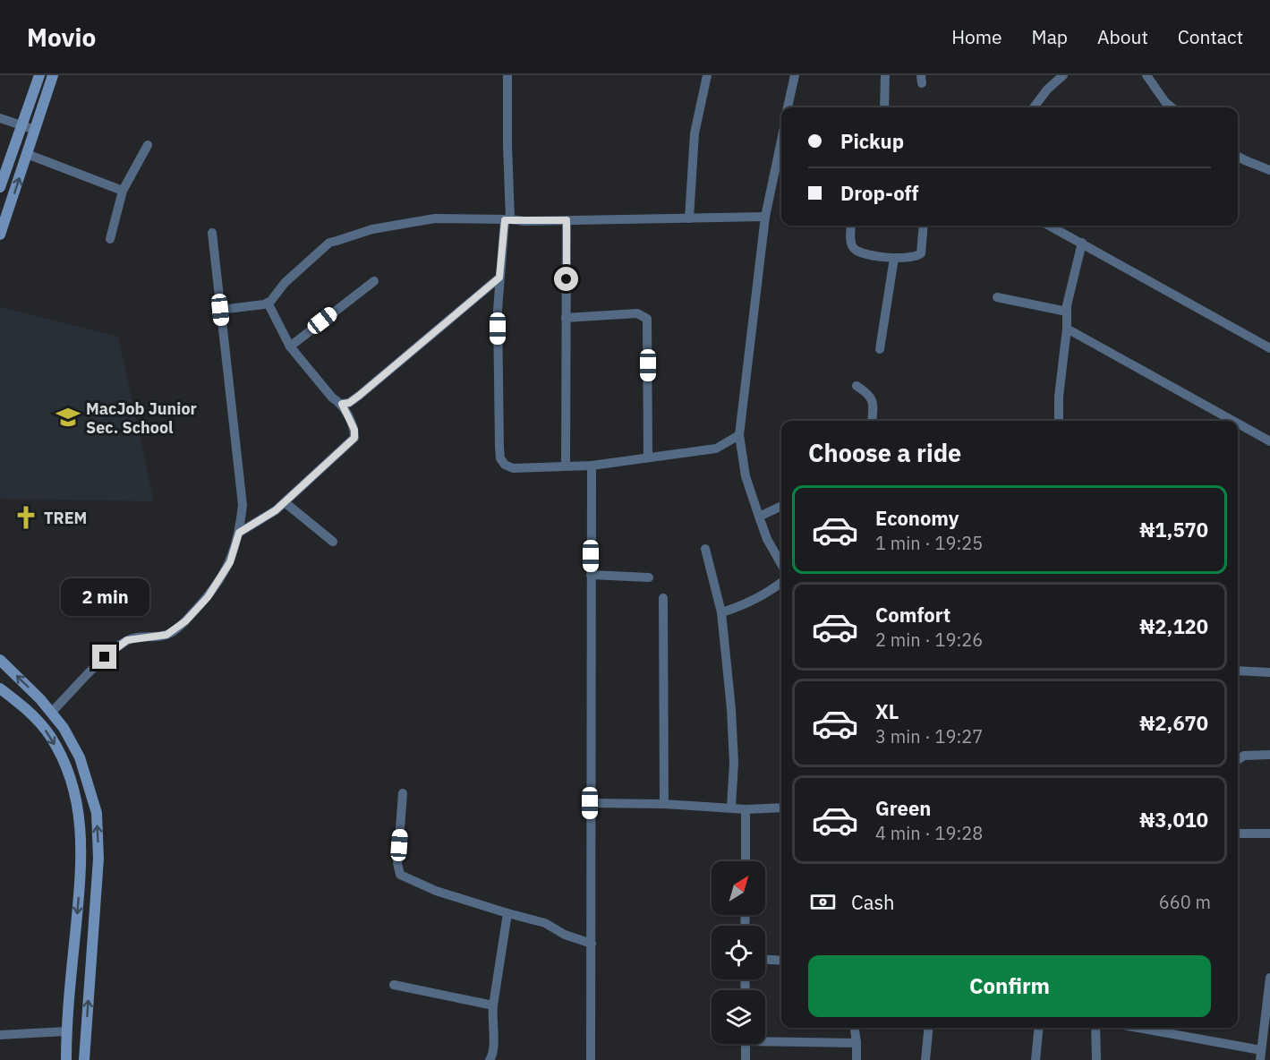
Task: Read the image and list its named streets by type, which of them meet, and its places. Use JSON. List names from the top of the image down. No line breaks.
{"places":{"school or university":["MacJob Junior Sec. School"],"church":["TREM"]},"north":"top right","page":{"header":"Movio","nav":["Home","Map","About","Contact"],"banner":["Pickup","Drop-off"],"heading":"Choose a ride","list":[{"name":"Economy","note":"1 min · 19:25","value":"₦1,570"},{"name":"Comfort","note":"2 min · 19:26","value":"₦2,120"},{"name":"XL","note":"3 min · 19:27","value":"₦2,670"},{"name":"Green","note":"4 min · 19:28","value":"₦3,010"}],"bubble":"2 min","pay":["Cash","660 m"],"buttons":"Confirm"}}
